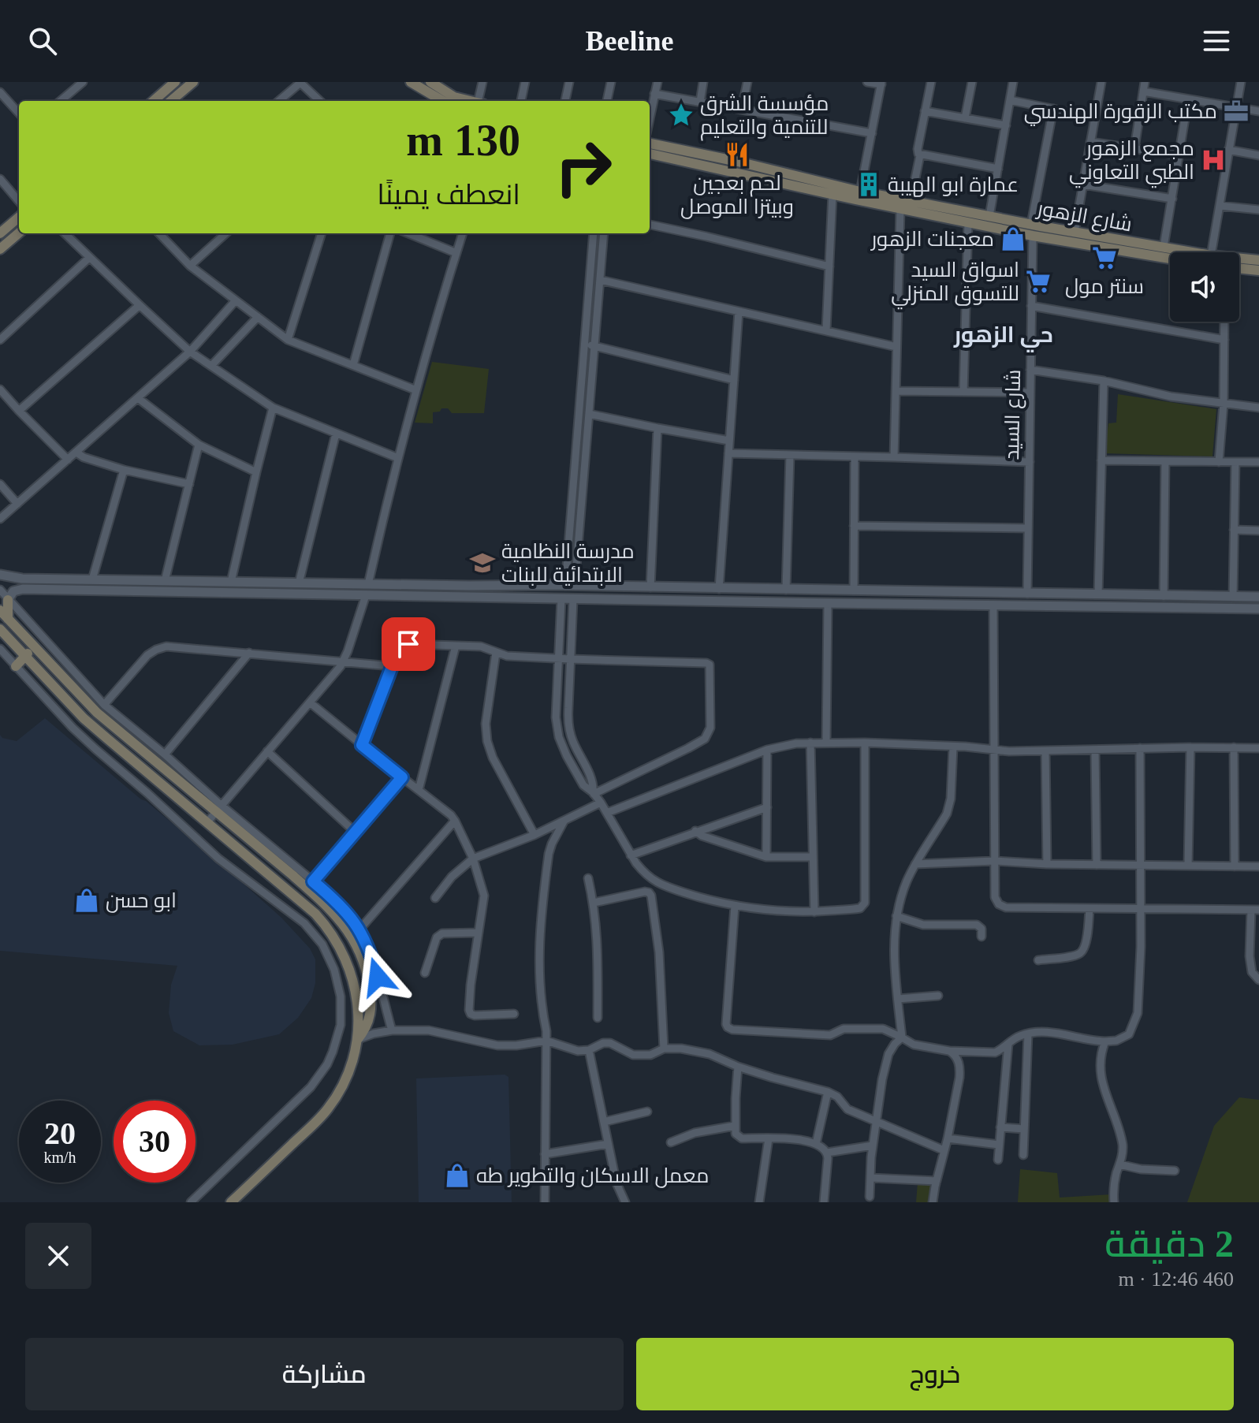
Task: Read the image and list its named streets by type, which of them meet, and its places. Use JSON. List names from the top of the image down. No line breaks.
{"streets":{"main road":["شارع الزهور"],"street":["شارع السيد"]},"crossings":[["شارع الزهور","شارع السيد"]],"districts":["حي الزهور"],"places":{"office":["مكتب الزقورة الهندسي"],"place":["مؤسسة الشرق للتنمية والتعليم"],"restaurant":["لحم بعجين وبيتزا الموصل"],"hospital":["مجمع الزهور الطبي التعاوني"],"building":["عمارة ابو الهيبة"],"shop":["معجنات الزهور","ابو حسن","معمل الاسكان والتطوير طه"],"supermarket":["سنتر مول","اسواق السيد للتسوق المنزلي"],"school or university":["مدرسة النظامية الابتدائية للبنات"]},"page":{"header":"Beeline","turn":["130 m","انعطف يمينًا"],"speed":"20 km/h","limit":"30","heading":["2 دقيقة","460 m · 12:46"],"buttons":["خروج","مشاركة"]}}
